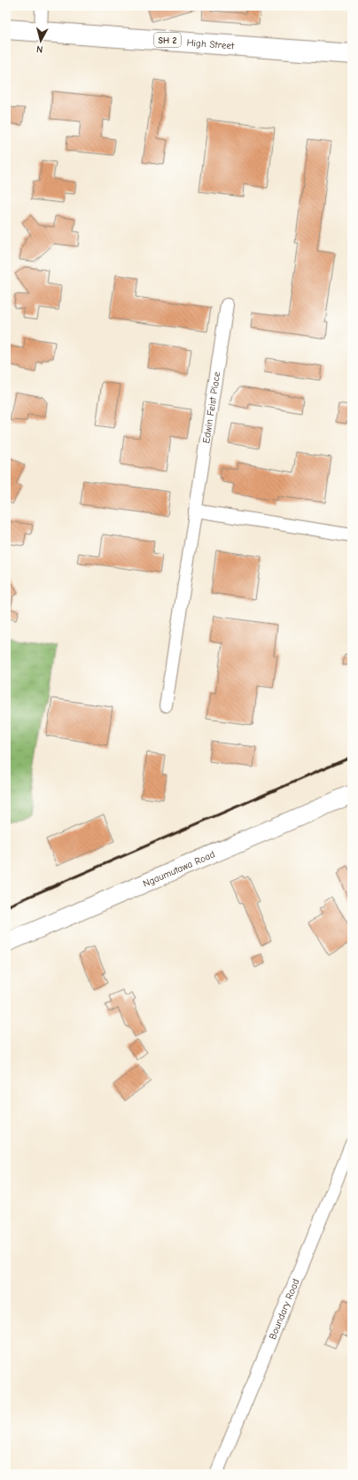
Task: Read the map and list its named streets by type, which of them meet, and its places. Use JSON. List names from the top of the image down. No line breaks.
{"streets":{"highway":["SH 2","High Street"],"main road":["Ngaumutawa Road"],"street":["Edwin Feist Place","Boundary Road"]},"north":"bottom"}
